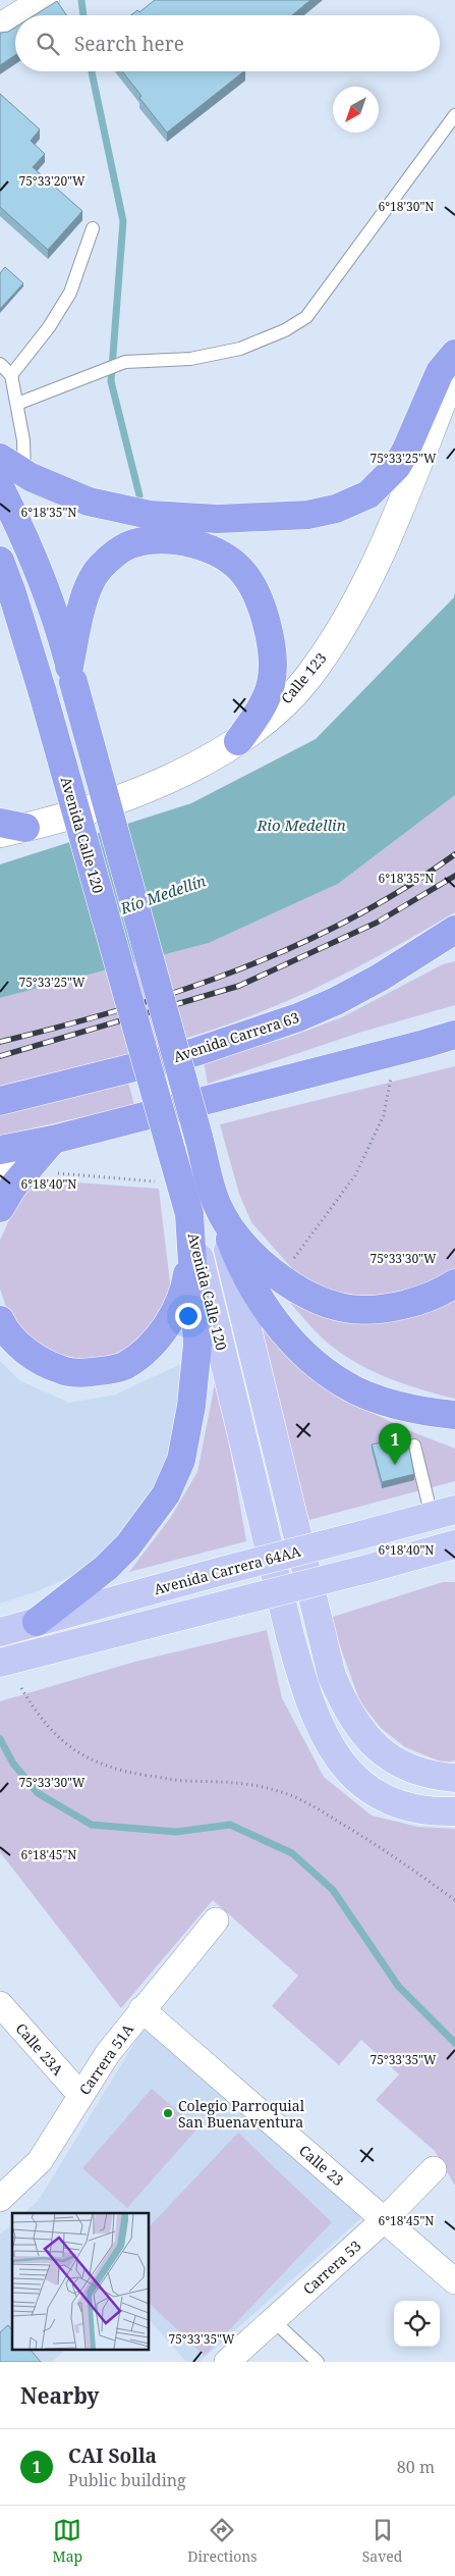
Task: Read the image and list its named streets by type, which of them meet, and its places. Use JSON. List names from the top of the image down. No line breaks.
{"streets":{"highway":["Avenida Calle 120","Avenida Carrera 63"],"main road":["Calle 123","Avenida Carrera 64AA"],"street":["Calle 23A","Carrera 51A","Calle 23","Carrera 53"]},"crossings":[["Calle 23A","Carrera 51A"],["Carrera 51A","Calle 23"],["Calle 23","Carrera 53"]],"water":["Rio Medellin","Río Medellín"],"places":["Colegio Parroquial San Buenaventura"],"north":"bottom left","page":{"search":"Search here","pins":"1","heading":"Nearby","list":[{"mark":"1","name":"CAI Solla","note":"Public building","value":"80 m"}],"nav":["Map","Directions","Saved"]},"coordinates":["75°33'20\"W","6°18'30\"N","75°33'25\"W","6°18'35\"N","6°18'40\"N","75°33'30\"W","6°18'45\"N","75°33'35\"W"]}
